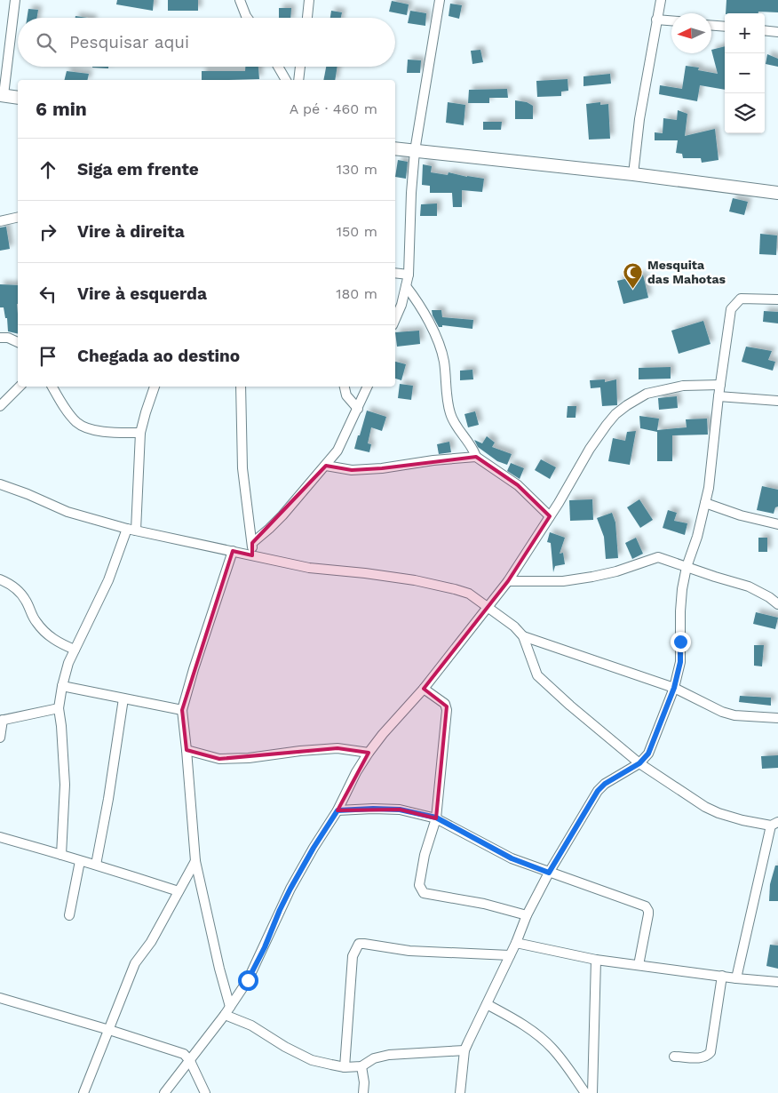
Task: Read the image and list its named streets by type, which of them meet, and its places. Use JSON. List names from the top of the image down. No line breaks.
{"places":{"mosque":["Mesquita das Mahotas"]},"north":"left","page":{"map_buttons":["+","−"],"search":"Pesquisar aqui","heading":["6 min","A pé · 460 m"],"list":[["Siga em frente","130 m"],["Vire à direita","150 m"],["Vire à esquerda","180 m"],"Chegada ao destino"]}}
